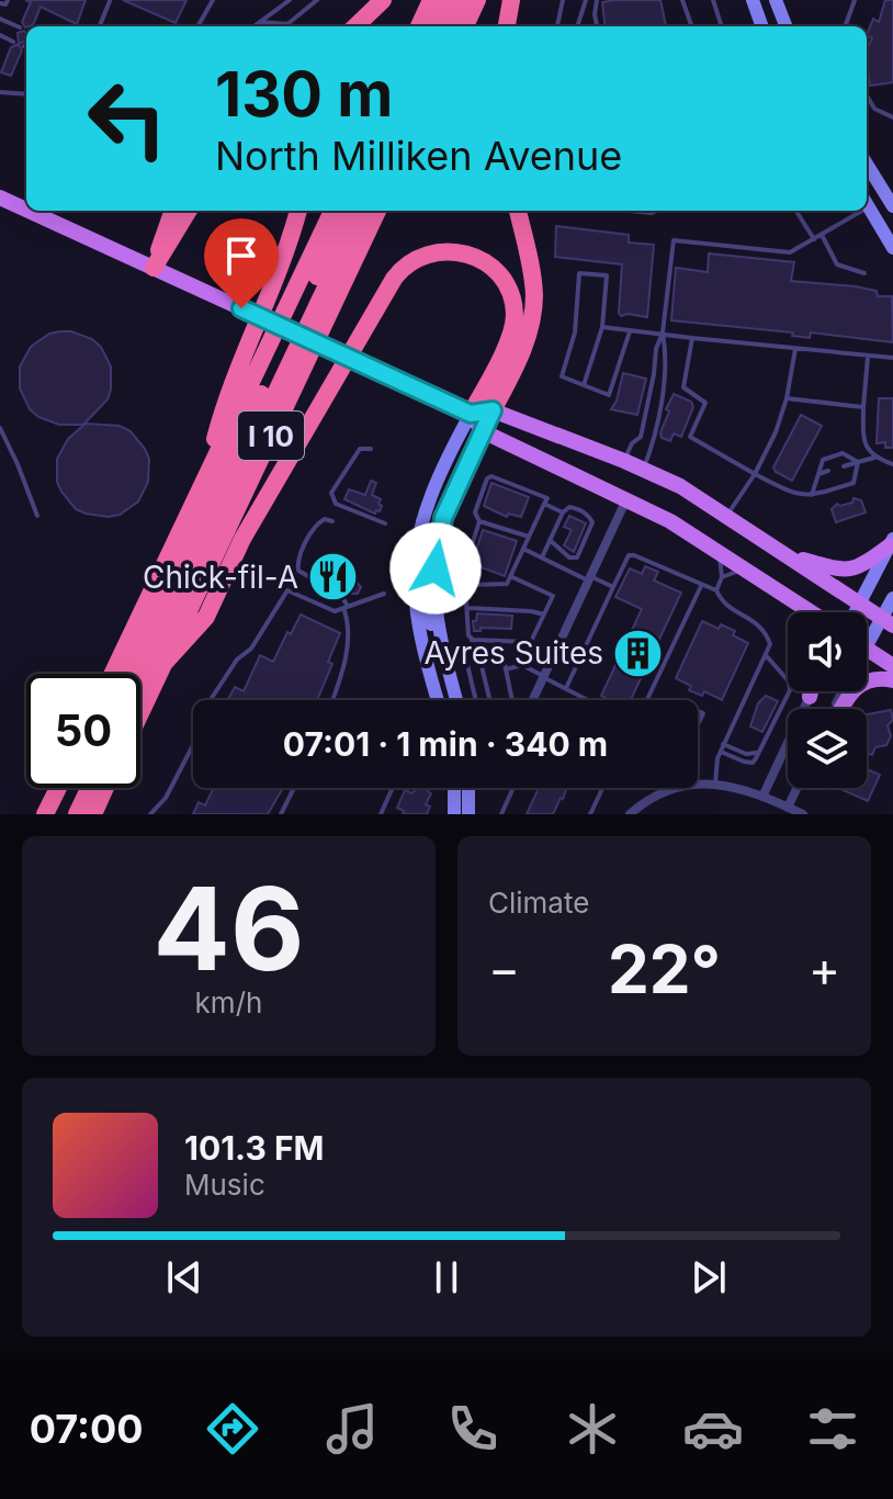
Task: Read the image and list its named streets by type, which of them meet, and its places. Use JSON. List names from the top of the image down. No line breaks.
{"streets":{"highway":["I 10"]},"places":{"restaurant":["Chick-fil-A"],"building":["Ayres Suites"]},"page":{"turn":["130 m","North Milliken Avenue"],"limit":"50","trip":"07:01 · 1 min · 340 m","tile":[["46","km/h"],"Climate"],"heat":["−","22°","+"],"song":["101.3 FM","Music"],"tabs":"07:00"}}
